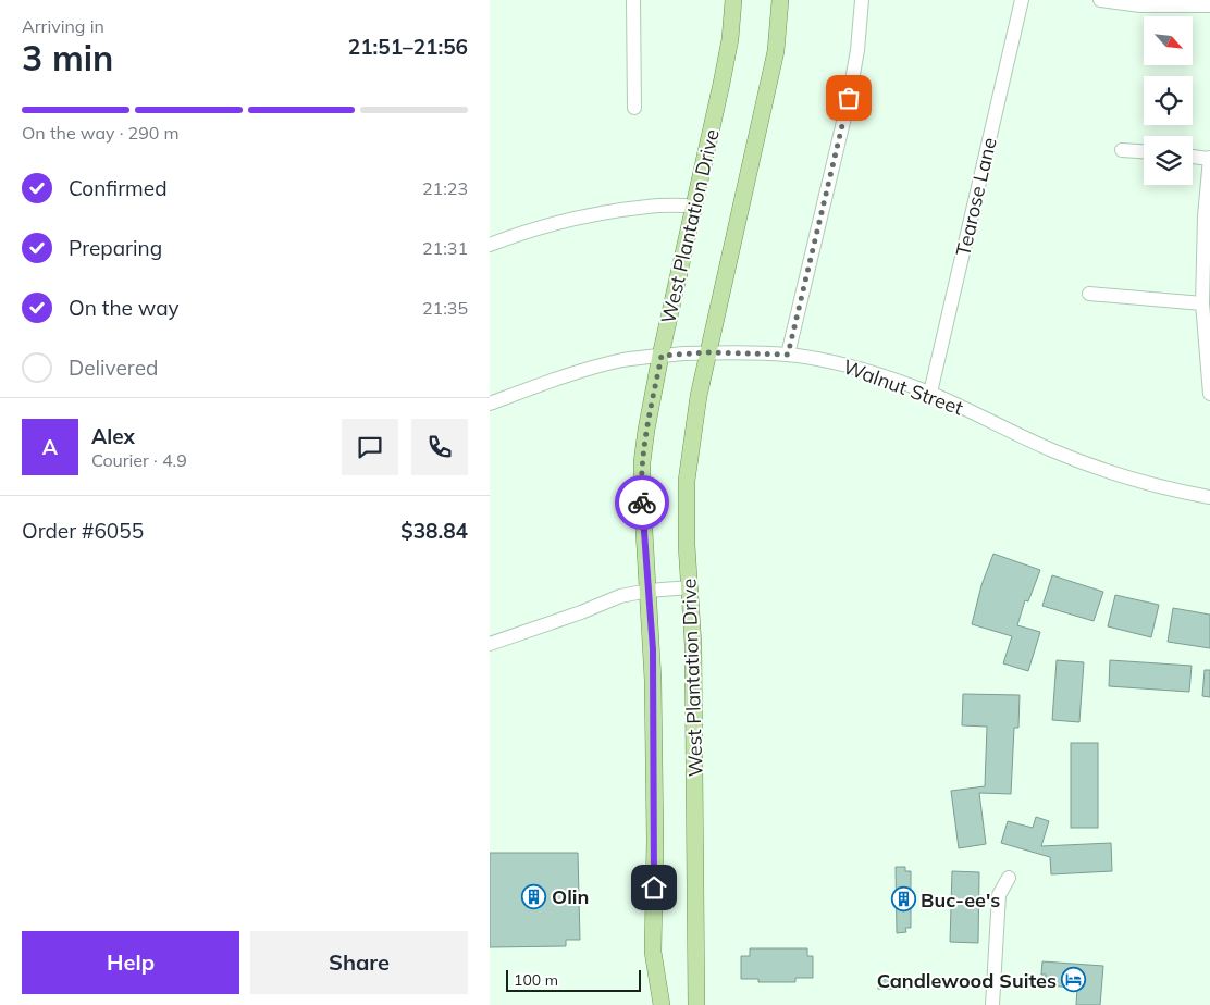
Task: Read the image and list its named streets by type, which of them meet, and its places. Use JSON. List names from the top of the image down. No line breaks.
{"streets":{"main road":["West Plantation Drive"],"street":["Tearose Lane","Walnut Street"]},"crossings":[["Tearose Lane","Walnut Street"],["West Plantation Drive","Walnut Street"]],"places":{"building":["Olin","Buc-ee's"],"hotel":["Candlewood Suites"]},"scale_bar":"100 m","north":"bottom right","page":{"heading":["3 min","Arriving in","21:51–21:56"],"panel":["Alex","Courier · 4.9","Order #6055","$38.84"],"bar":"On the way · 290 m","list":[["Confirmed","21:23"],["Preparing","21:31"],["On the way","21:35"],"Delivered"],"round":"A","buttons":["Help","Share"],"scale":"100 m"}}
